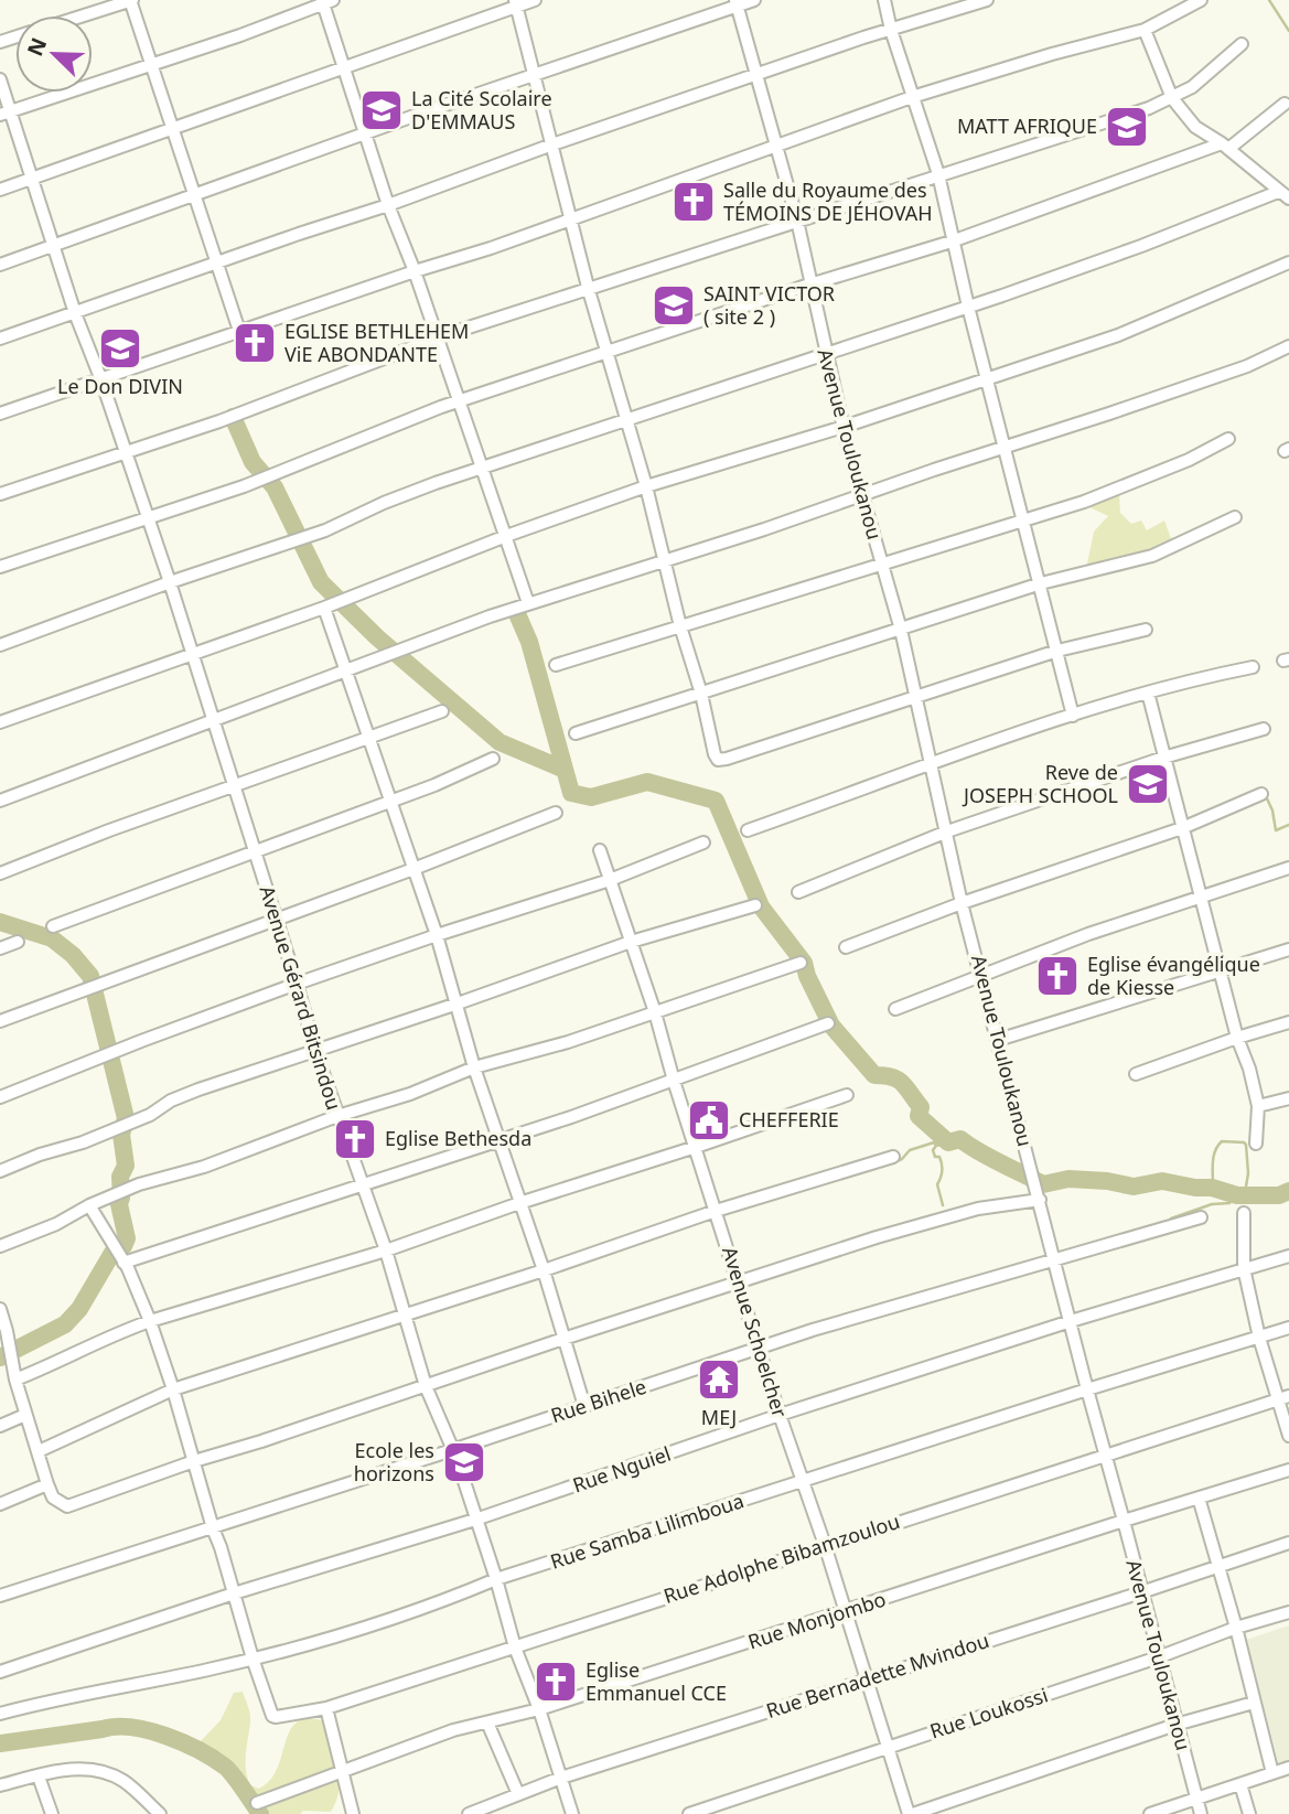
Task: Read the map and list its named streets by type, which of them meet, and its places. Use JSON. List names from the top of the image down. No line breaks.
{"streets":{"street":["Avenue Touloukanou","Avenue Gérard Bitsindou","Avenue Schoelcher","Rue Bihele","Rue Nguiel","Rue Samba Lilimboua","Rue Adolphe Bibamzoulou","Rue Monjombo","Rue Bernadette Mvindou","Rue Loukossi"]},"crossings":[["Avenue Touloukanou","Rue Bihele"],["Avenue Touloukanou","Rue Nguiel"],["Avenue Touloukanou","Rue Samba Lilimboua"],["Avenue Touloukanou","Rue Adolphe Bibamzoulou"],["Avenue Touloukanou","Rue Monjombo"],["Avenue Touloukanou","Rue Bernadette Mvindou"],["Avenue Touloukanou","Rue Loukossi"],["Avenue Gérard Bitsindou","Rue Bihele"],["Avenue Gérard Bitsindou","Rue Nguiel"],["Avenue Gérard Bitsindou","Rue Samba Lilimboua"],["Avenue Gérard Bitsindou","Rue Adolphe Bibamzoulou"],["Avenue Gérard Bitsindou","Rue Monjombo"],["Avenue Gérard Bitsindou","Rue Bernadette Mvindou"],["Avenue Schoelcher","Rue Bihele"],["Avenue Schoelcher","Rue Nguiel"],["Avenue Schoelcher","Rue Samba Lilimboua"],["Avenue Schoelcher","Rue Adolphe Bibamzoulou"],["Avenue Schoelcher","Rue Monjombo"],["Avenue Schoelcher","Rue Bernadette Mvindou"],["Avenue Schoelcher","Rue Loukossi"],["Rue Samba Lilimboua","Rue Adolphe Bibamzoulou"]],"places":{"school or university":["La Cité Scolaire D'EMMAUS","MATT AFRIQUE","SAINT VICTOR ( site 2 )","Le Don DIVIN","Reve de JOSEPH SCHOOL","Ecole les horizons"],"church":["Salle du Royaume des TÉMOINS DE JÉHOVAH","EGLISE BETHLEHEM ViE ABONDANTE","Eglise évangélique de Kiesse","Eglise Bethesda","Eglise Emmanuel CCE"],"public building":["CHEFFERIE"],"temple":["MEJ"]},"north":"top left"}
